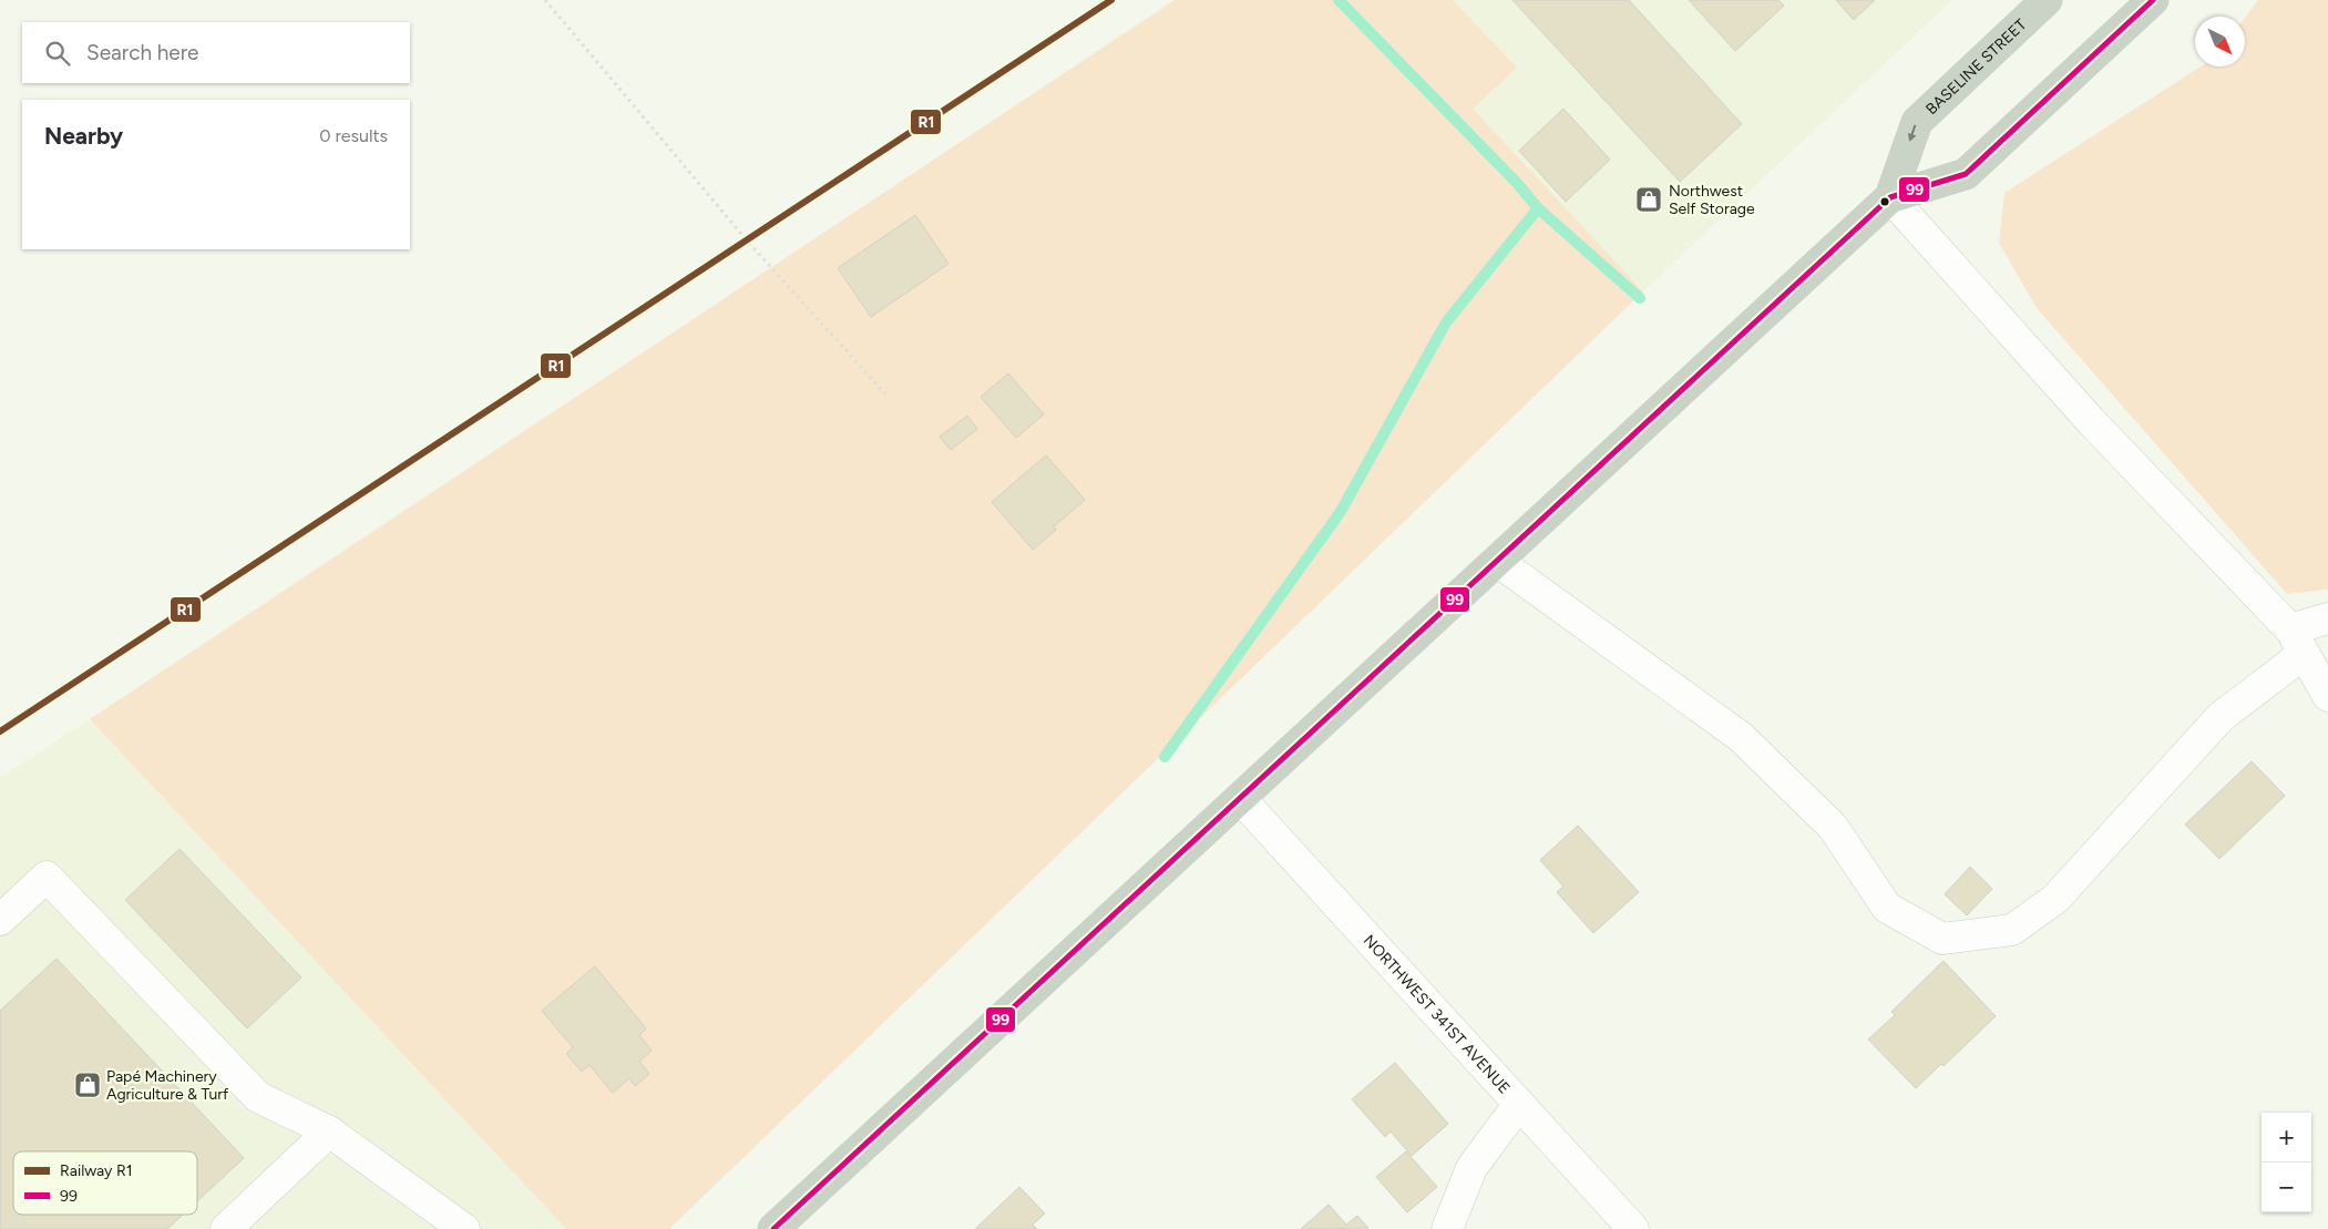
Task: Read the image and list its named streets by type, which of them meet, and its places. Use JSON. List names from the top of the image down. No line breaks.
{"streets":{"highway":["BASELINE STREET"],"street":["NORTHWEST 341ST AVENUE"]},"places":{"shop":["Northwest Self Storage","Papé Machinery Agriculture & Turf"]},"lines":["rail line R1","transit line 99"],"legend":["Railway R1","99"],"north":"bottom right","page":{"search":"Search here","heading":["Nearby","0 results"],"map_buttons":["+","−"]}}
